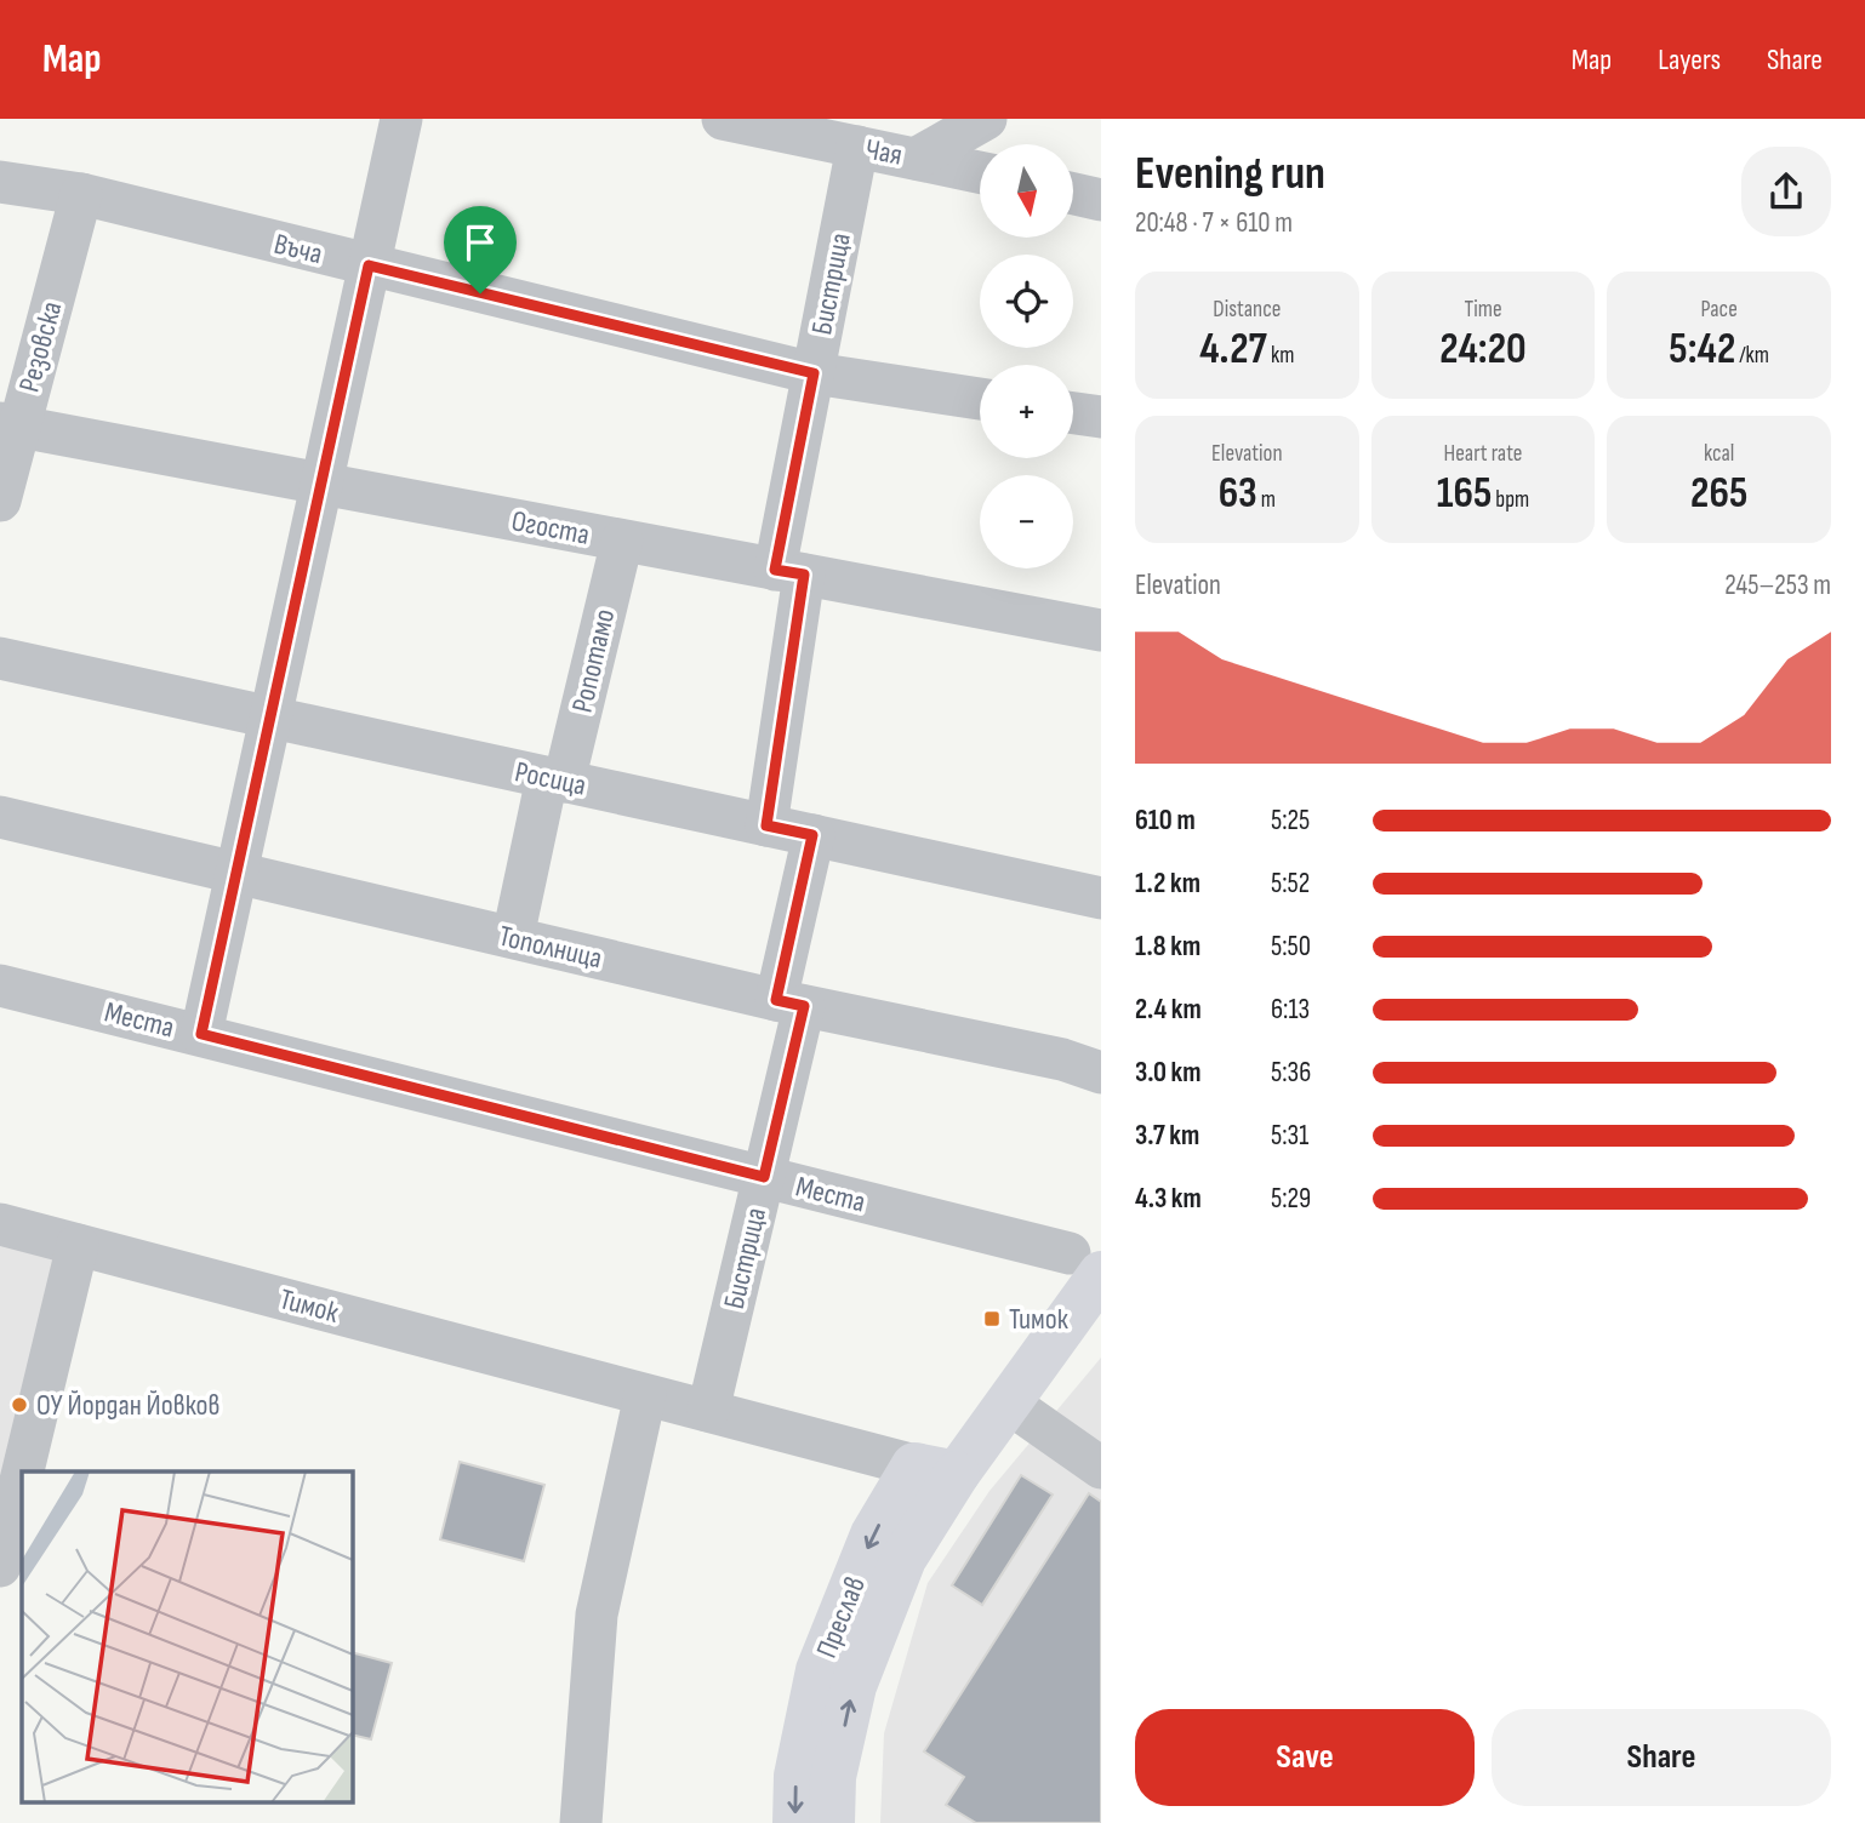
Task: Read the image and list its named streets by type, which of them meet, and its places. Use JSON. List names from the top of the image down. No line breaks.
{"streets":{"main road":["Преслав"],"street":["Чая","Въча","Бистрица","Резовска","Огоста","Ропотамо","Росица","Тополница","Места","Тимок"]},"crossings":[["Чая","Бистрица"],["Въча","Бистрица"],["Въча","Резовска"],["Бистрица","Огоста"],["Бистрица","Росица"],["Бистрица","Тополница"],["Бистрица","Места"],["Бистрица","Тимок"],["Резовска","Огоста"],["Огоста","Ропотамо"],["Ропотамо","Росица"],["Ропотамо","Тополница"],["Места","Преслав"],["Тимок","Преслав"]],"places":{"transit":["Тимок"],"other":["ОУ Йордан Йовков"]},"north":"bottom","page":{"header":"Map","nav":["Map","Layers","Share"],"heading":["Evening run","20:48 · 7 × 610 m"],"map_buttons":["+","−"],"stats":[["Distance","4.27 km"],["Time","24:20"],["Pace","5:42 /km"],["Elevation","63 m"],["Heart rate","165 bpm"],["kcal","265"]],"chart":["Elevation","245–253 m"],"list":[{"name":"610 m","note":"5:25"},{"name":"1.2 km","note":"5:52"},{"name":"1.8 km","note":"5:50"},{"name":"2.4 km","note":"6:13"},{"name":"3.0 km","note":"5:36"},{"name":"3.7 km","note":"5:31"},{"name":"4.3 km","note":"5:29"}],"buttons":["Save","Share"]}}
